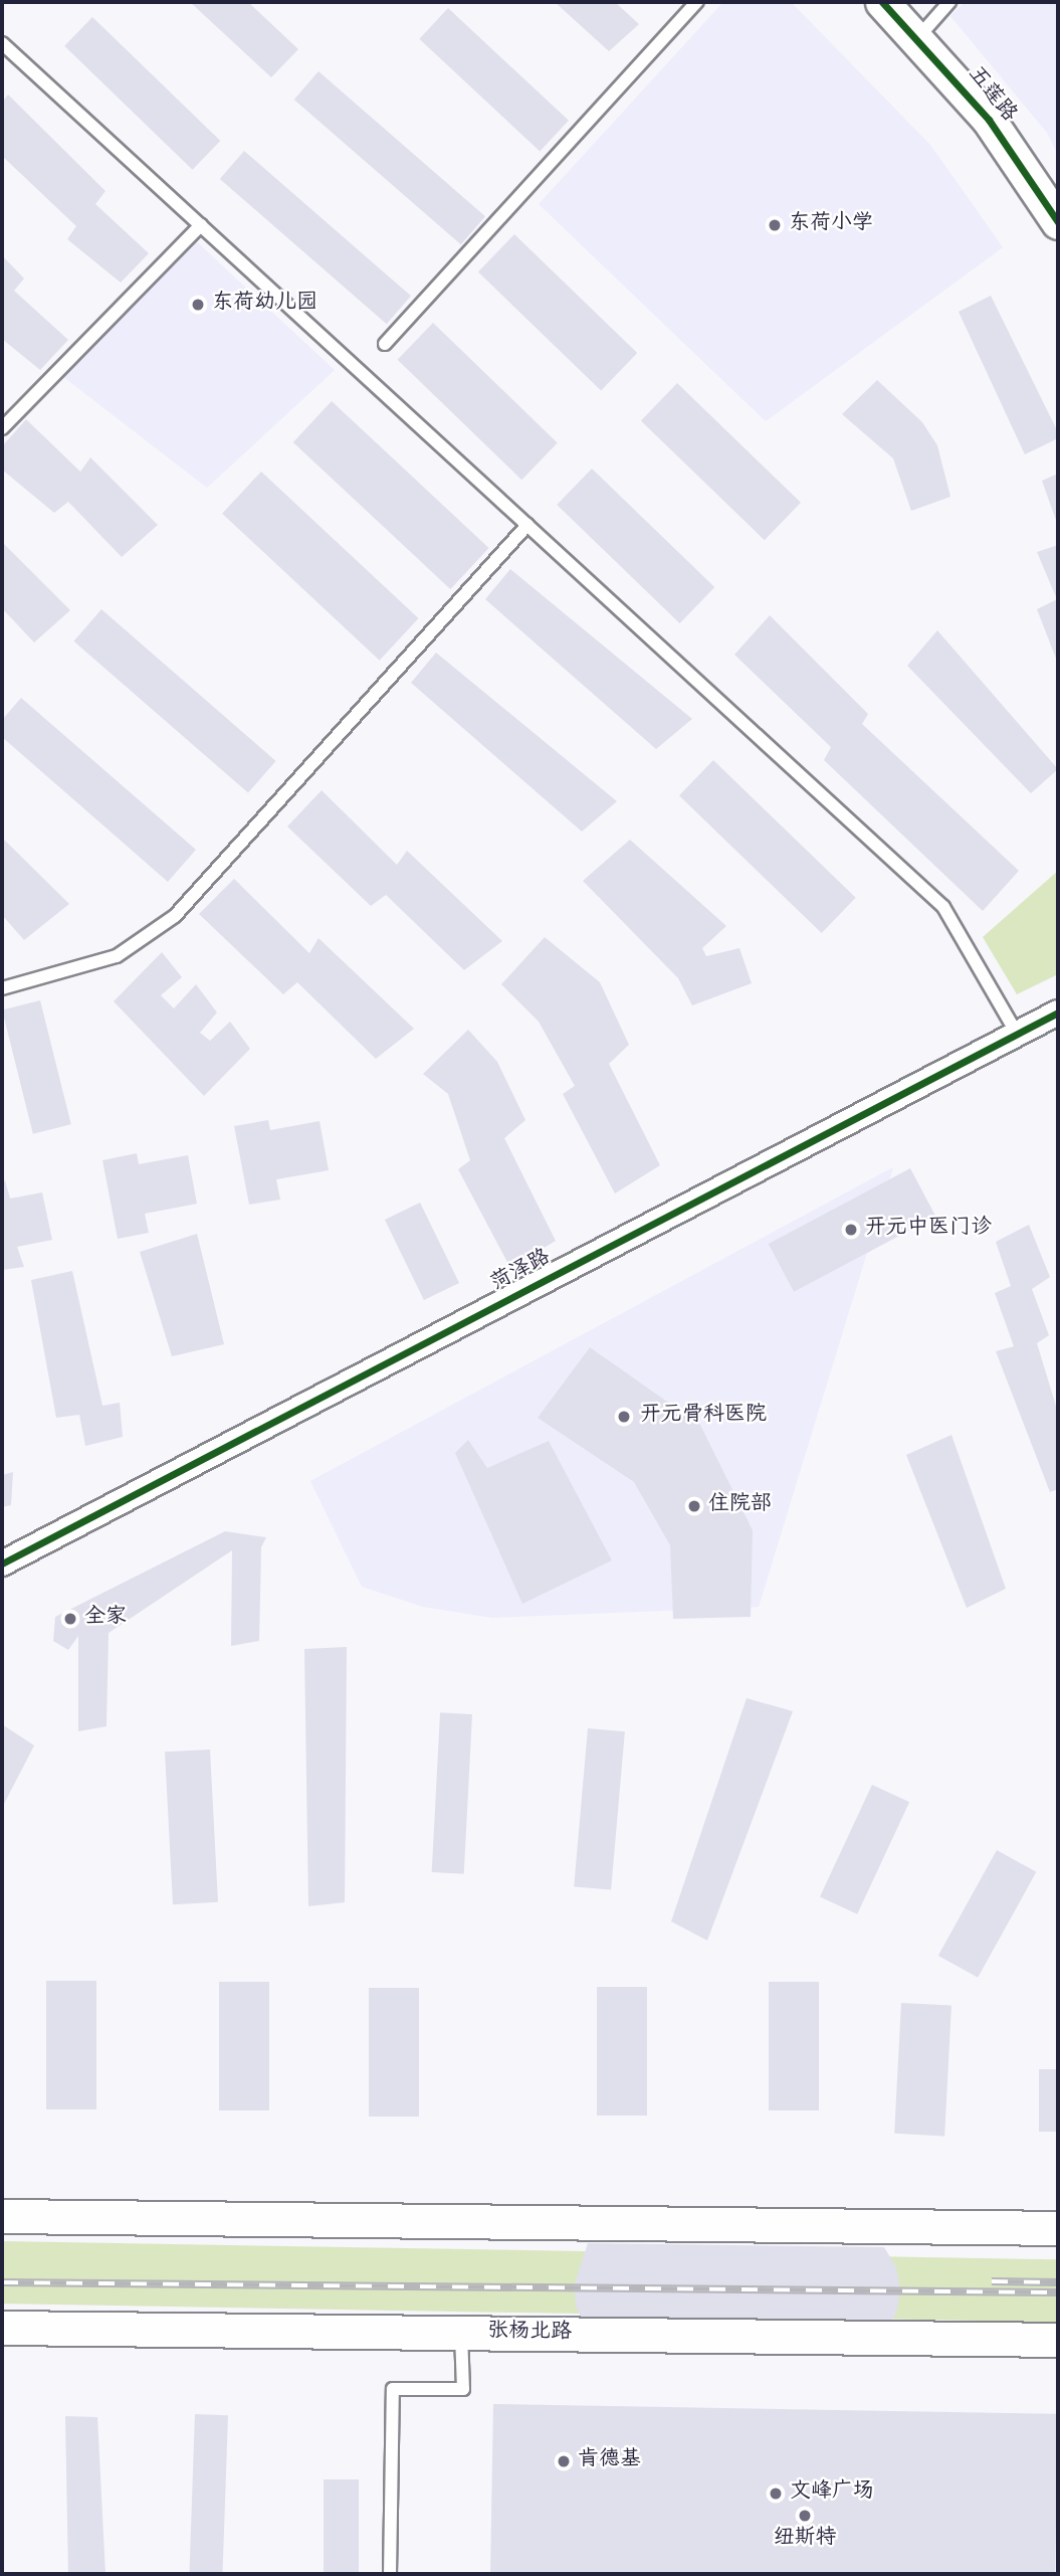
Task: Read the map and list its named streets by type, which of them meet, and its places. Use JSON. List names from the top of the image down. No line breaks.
{"streets":{"main road":["五莲路","张杨北路"],"street":["菏泽路"]},"places":["东荷小学","东荷幼儿园","开元中医门诊","开元骨科医院","住院部","全家","肯德基","文峰广场","纽斯特"]}
